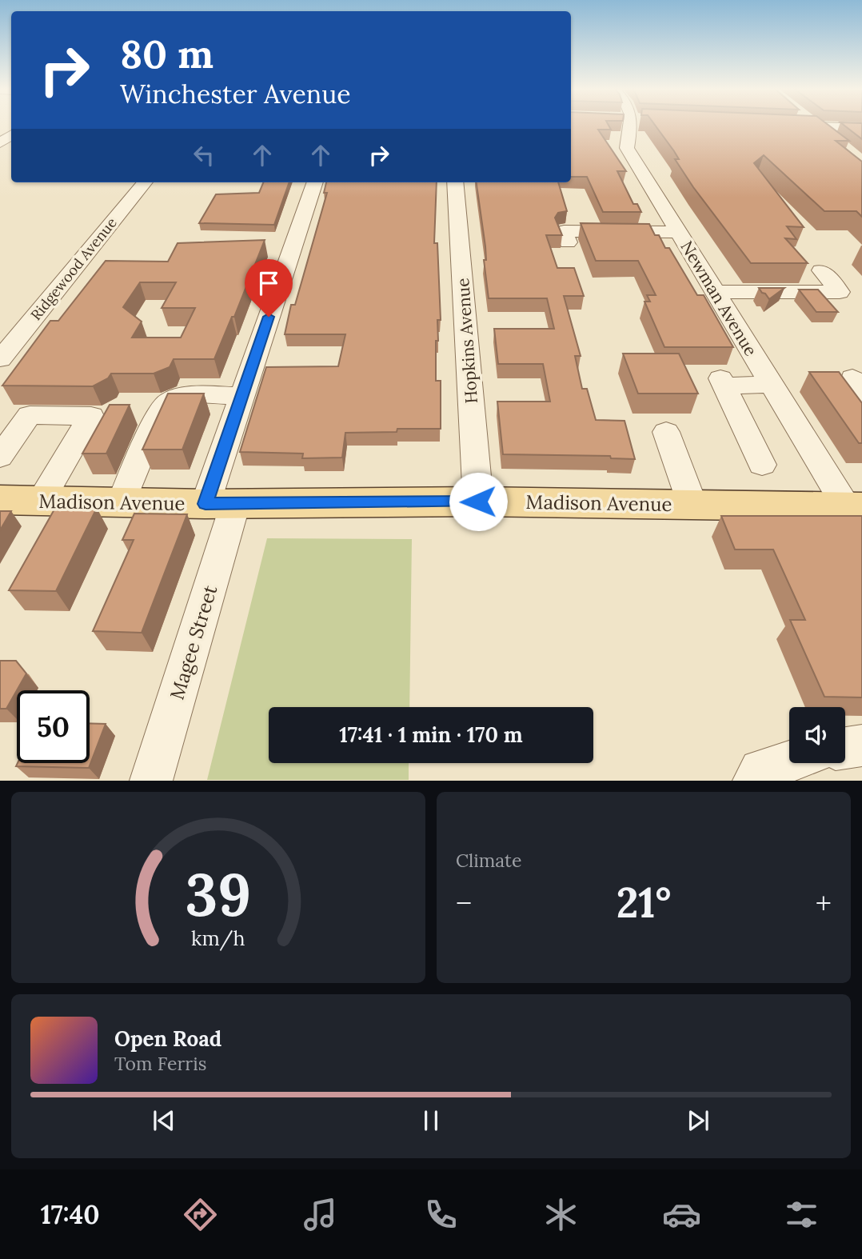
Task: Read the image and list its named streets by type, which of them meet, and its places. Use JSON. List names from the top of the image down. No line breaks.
{"streets":{"main road":["Madison Avenue"],"street":["Ridgewood Avenue","Newman Avenue","Hopkins Avenue","Magee Street"]},"crossings":[["Newman Avenue","Madison Avenue"],["Hopkins Avenue","Madison Avenue"],["Madison Avenue","Magee Street"]],"page":{"turn":["80 m","Winchester Avenue"],"limit":"50","trip":"17:41 · 1 min · 170 m","tile":"Climate","heat":["−","21°","+"],"song":["Open Road","Tom Ferris"],"tabs":"17:40","gauge":["39","km/h"]}}
